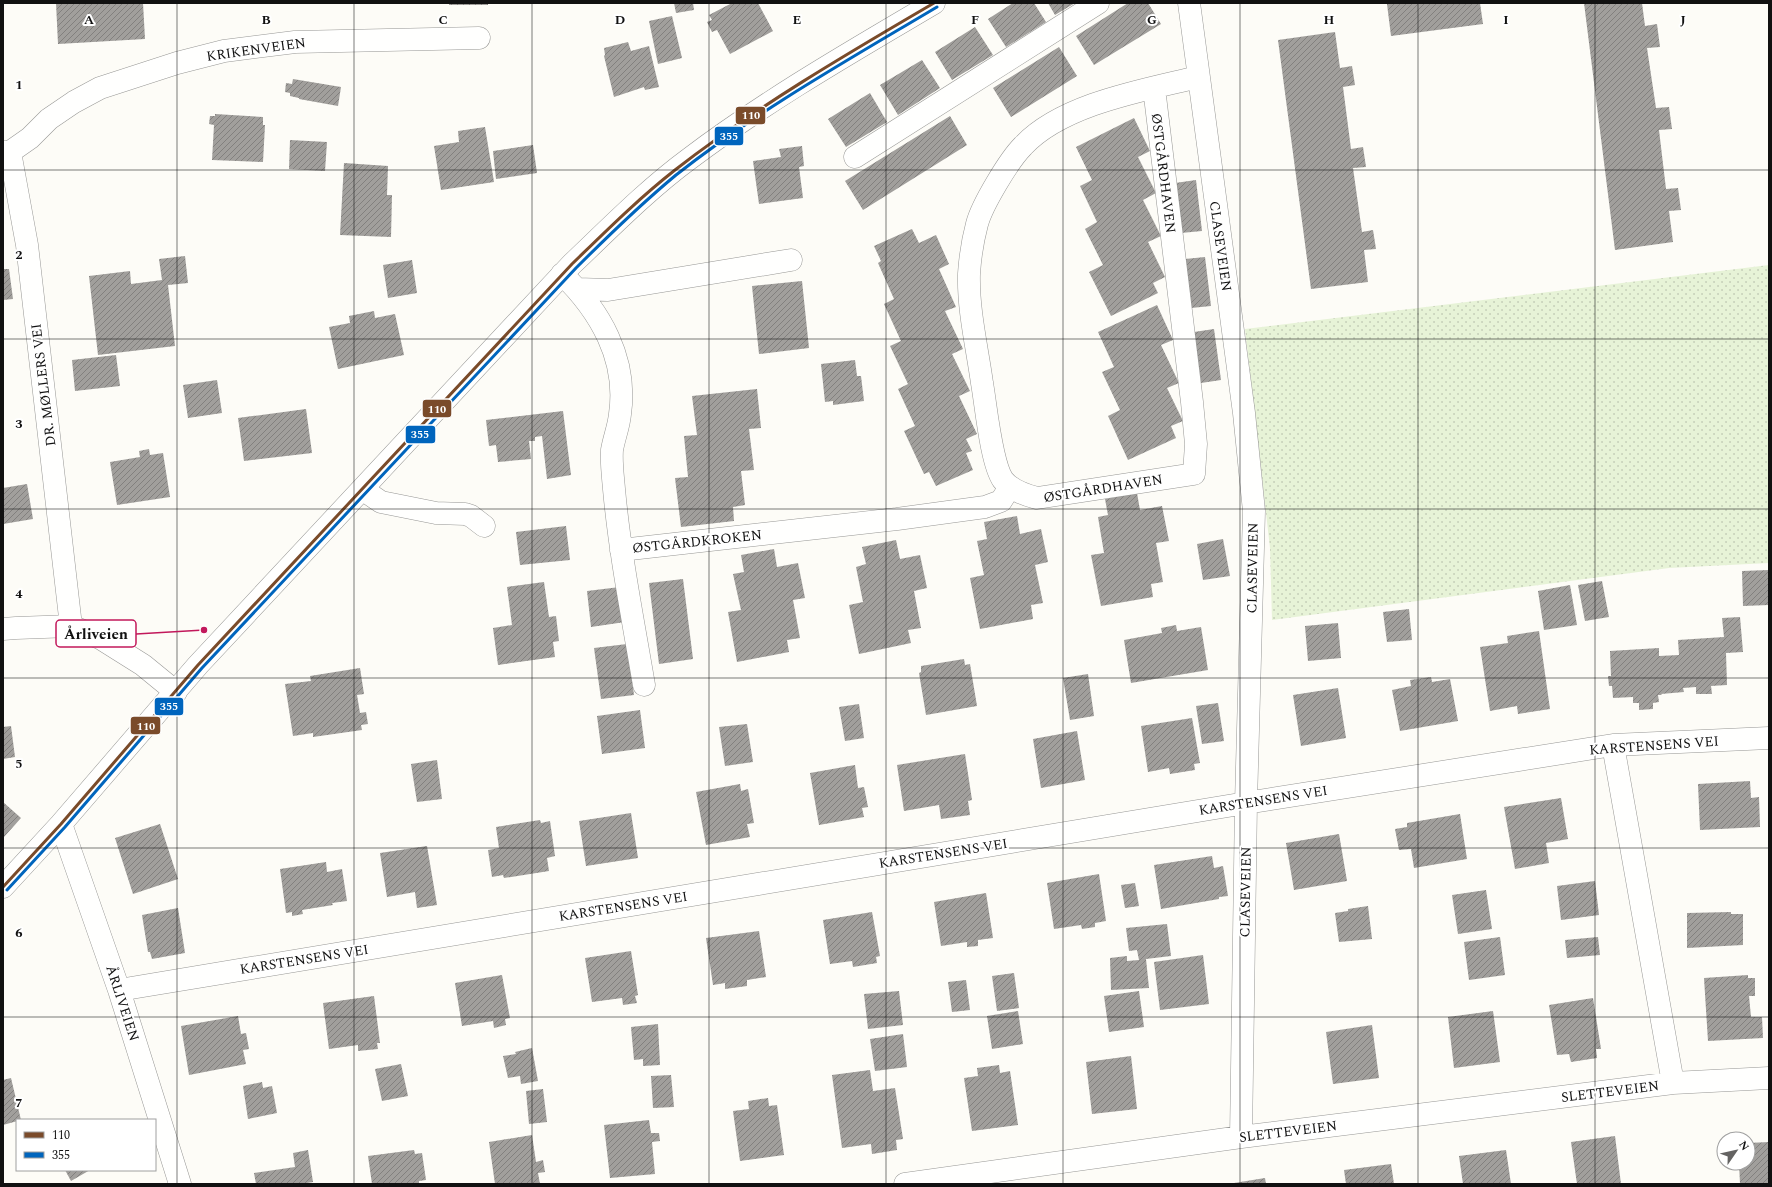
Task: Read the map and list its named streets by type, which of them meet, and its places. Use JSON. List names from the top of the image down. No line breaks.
{"streets":{"street":["KRIKENVEIEN","ØSTGÅRDHAVEN","CLASEVEIEN","DR. MØLLERS VEI","ØSTGÅRDKROKEN","KARSTENSENS VEI","ÅRLIVEIEN","SLETTEVEIEN"]},"crossings":[["KRIKENVEIEN","DR. MØLLERS VEI"],["ØSTGÅRDHAVEN","CLASEVEIEN"],["ØSTGÅRDHAVEN","ØSTGÅRDKROKEN"],["CLASEVEIEN","KARSTENSENS VEI"],["CLASEVEIEN","SLETTEVEIEN"],["KARSTENSENS VEI","ÅRLIVEIEN"],["KARSTENSENS VEI","SLETTEVEIEN"]],"places":["Årliveien"],"lines":["transit line 110","transit line 355"],"legend":["110","355"],"north":"top right","grid":{"columns":["A","B","C","D","E","F","G","H","I","J"],"rows":["1","2","3","4","5","6","7"]}}
